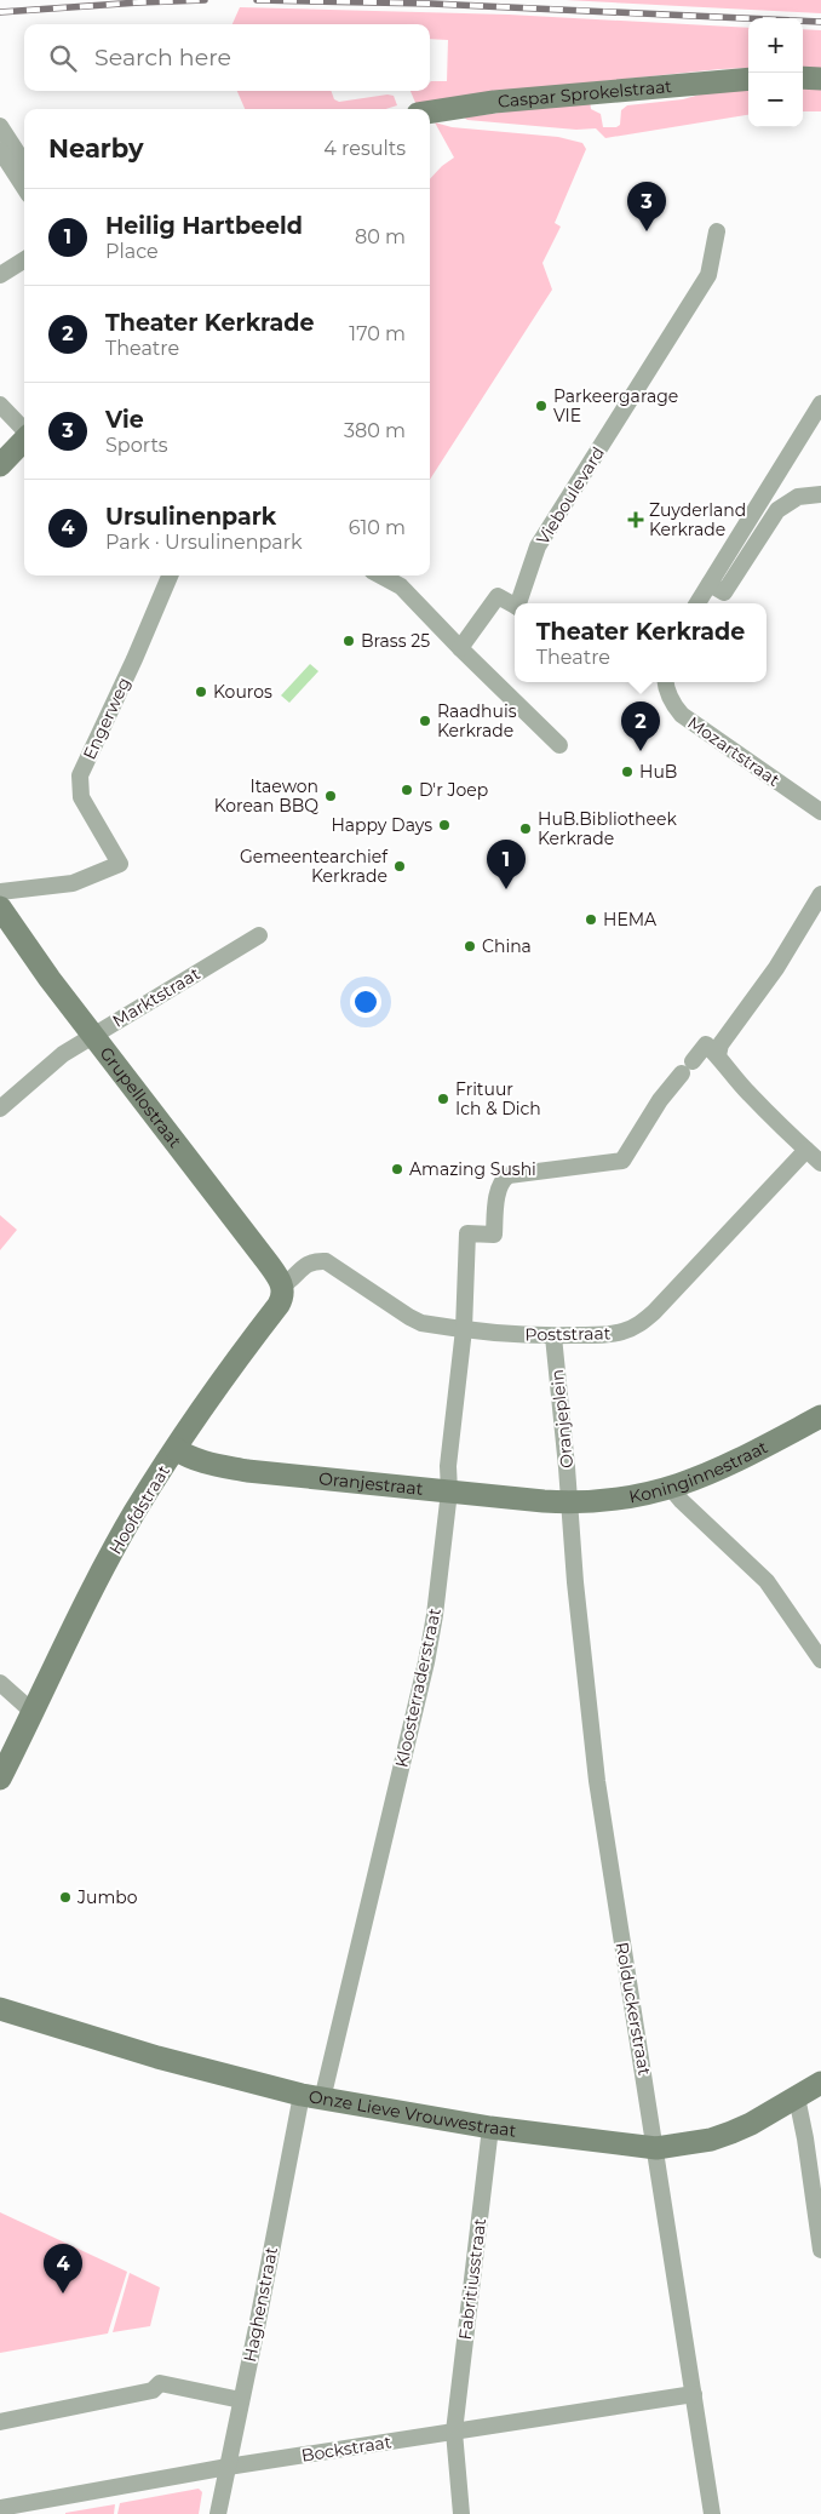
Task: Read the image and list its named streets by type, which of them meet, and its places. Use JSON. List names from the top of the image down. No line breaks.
{"streets":{"main road":["Caspar Sprokelstraat","Grupellostraat","Koninginnestraat","Oranjestraat","Hoofdstraat","Onze Lieve Vrouwestraat"],"street":["Vieboulevard","Engerweg","Mozartstraat","Marktstraat","Poststraat","Oranjeplein","Kloosterraderstraat","Rolduckerstraat","Fabritiusstraat","Haghenstraat","Bockstraat"]},"crossings":[["Marktstraat","Grupellostraat"],["Grupellostraat","Poststraat"],["Grupellostraat","Hoofdstraat"],["Poststraat","Oranjeplein"],["Poststraat","Hoofdstraat"],["Poststraat","Kloosterraderstraat"],["Oranjeplein","Koninginnestraat"],["Oranjeplein","Oranjestraat"],["Oranjeplein","Rolduckerstraat"],["Koninginnestraat","Oranjestraat"],["Koninginnestraat","Rolduckerstraat"],["Oranjestraat","Hoofdstraat"],["Oranjestraat","Kloosterraderstraat"],["Oranjestraat","Rolduckerstraat"],["Kloosterraderstraat","Onze Lieve Vrouwestraat"],["Kloosterraderstraat","Haghenstraat"],["Rolduckerstraat","Onze Lieve Vrouwestraat"],["Rolduckerstraat","Bockstraat"],["Onze Lieve Vrouwestraat","Fabritiusstraat"],["Onze Lieve Vrouwestraat","Haghenstraat"],["Fabritiusstraat","Bockstraat"],["Haghenstraat","Bockstraat"]],"places":{"other":["Parkeergarage VIE","Brass 25","Kouros","Raadhuis Kerkrade","HuB","D'r Joep","Itaewon Korean BBQ","Happy Days","HuB.Bibliotheek Kerkrade","Gemeentearchief Kerkrade","HEMA","China","Frituur Ich & Dich","Amazing Sushi","Jumbo"],"health":["Zuyderland Kerkrade"]},"page":{"map_buttons":["+","−"],"search":"Search here","heading":["Nearby","4 results"],"pins":["3","2","1","4"],"list":[{"mark":"1","name":"Heilig Hartbeeld","note":"Place","value":"80 m"},{"mark":"2","name":"Theater Kerkrade","note":"Theatre","value":"170 m"},{"mark":"3","name":"Vie","note":"Sports","value":"380 m"},{"mark":"4","name":"Ursulinenpark","note":"Park · Ursulinenpark","value":"610 m"}],"popup":["Theater Kerkrade","Theatre"]}}
